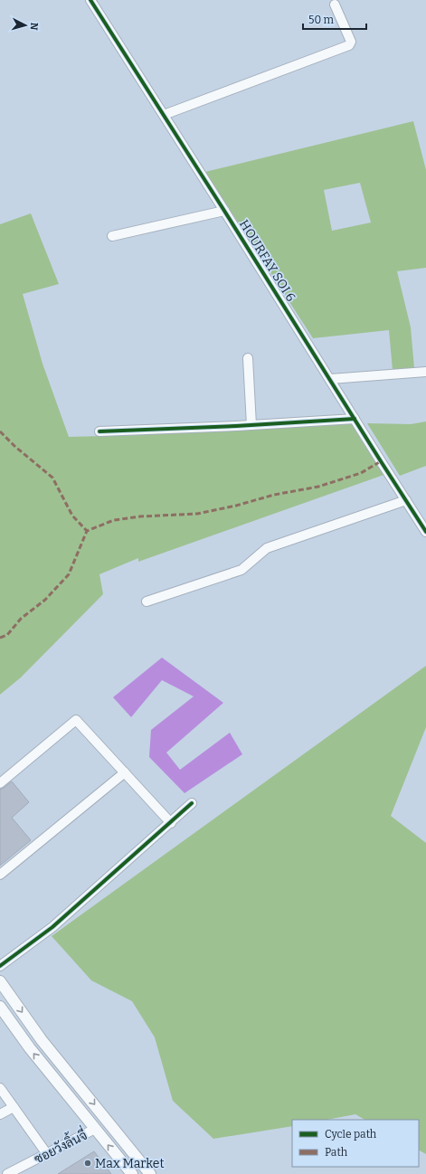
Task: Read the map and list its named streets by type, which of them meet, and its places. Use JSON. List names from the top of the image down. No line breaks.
{"streets":{"street":["HOURFAY SOI 6","ซอยวังลิ้นจี่"]},"places":["Max Market"],"legend":["Cycle path","Path"],"scale_bar":"50 m","north":"right"}
